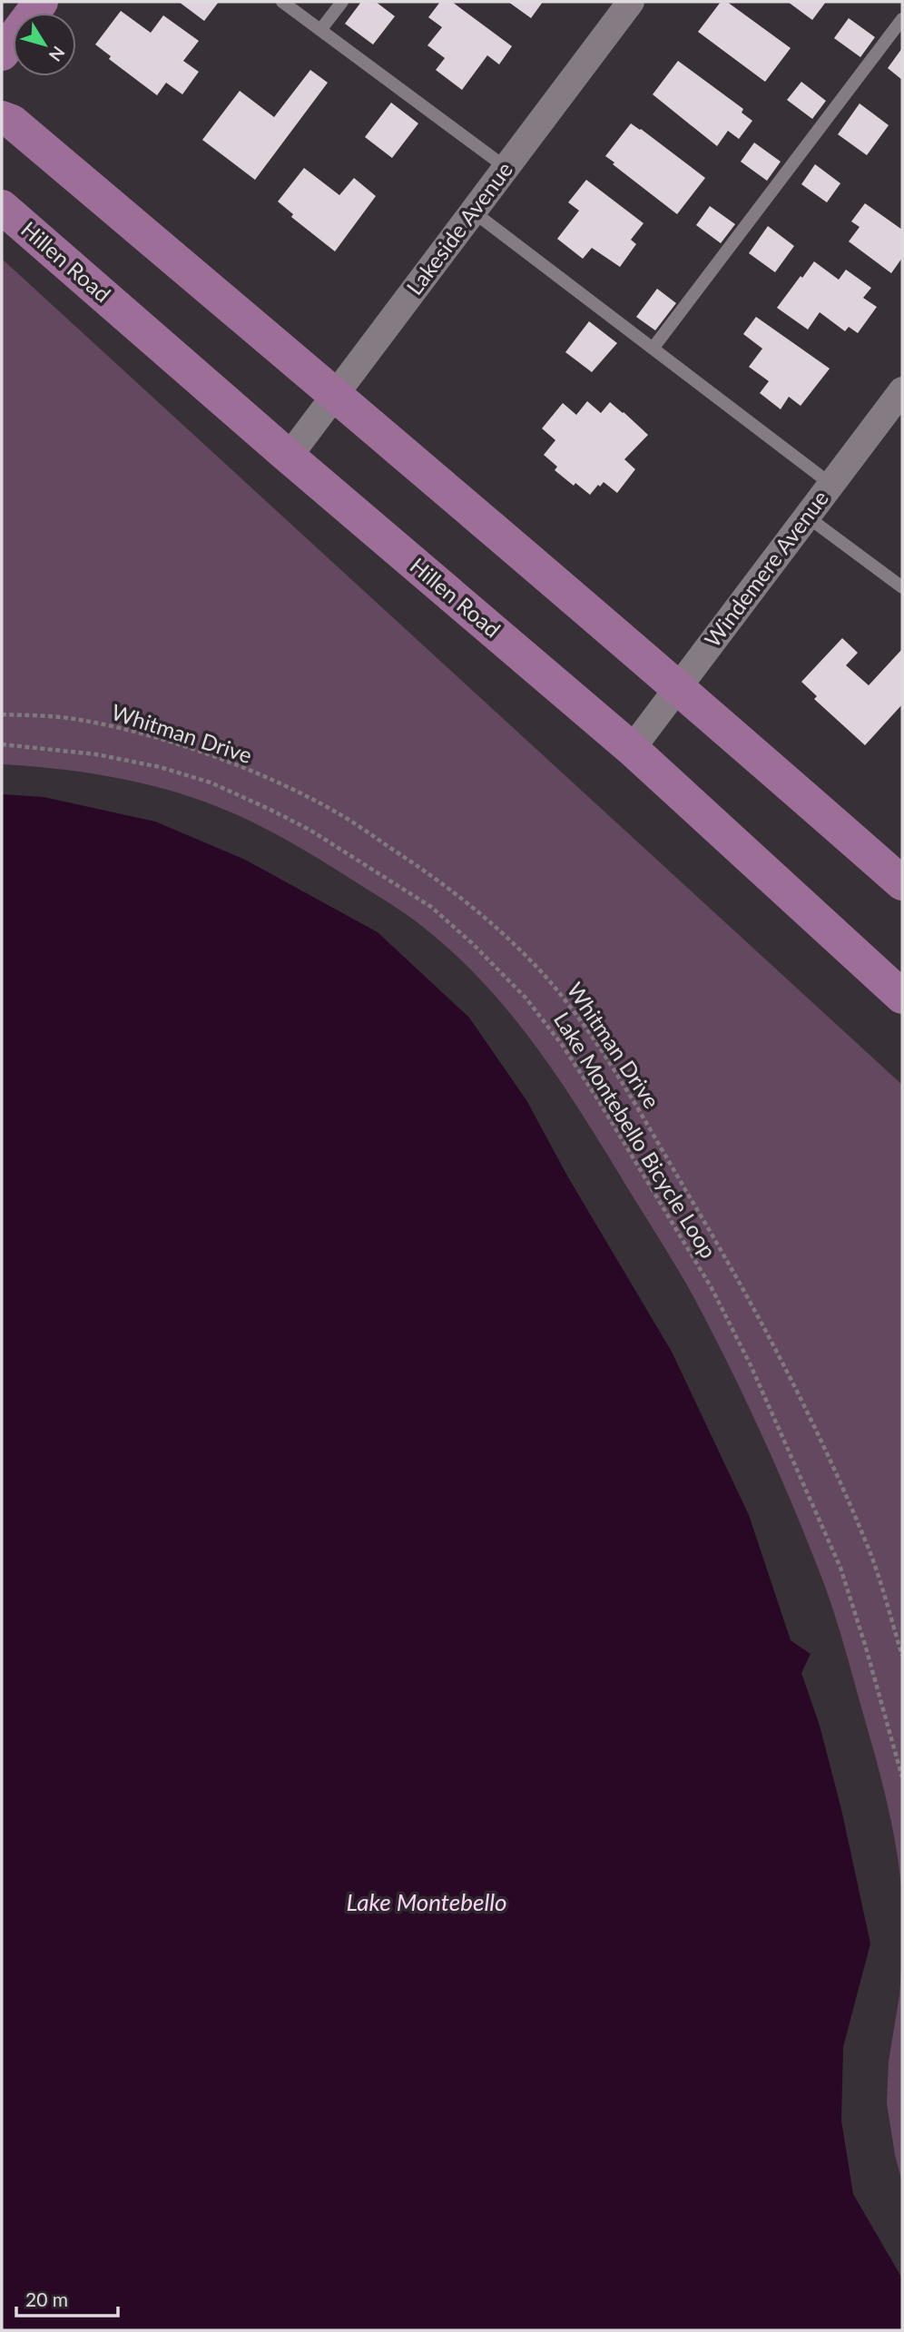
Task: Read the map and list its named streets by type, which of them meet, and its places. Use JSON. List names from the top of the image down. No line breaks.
{"streets":{"main road":["Hillen Road"],"street":["Lakeside Avenue","Windemere Avenue"],"path":["Whitman Drive","Lake Montebello Bicycle Loop"]},"crossings":[["Lakeside Avenue","Hillen Road"],["Hillen Road","Windemere Avenue"]],"water":["Lake Montebello"],"scale_bar":"20 m","north":"bottom right"}
